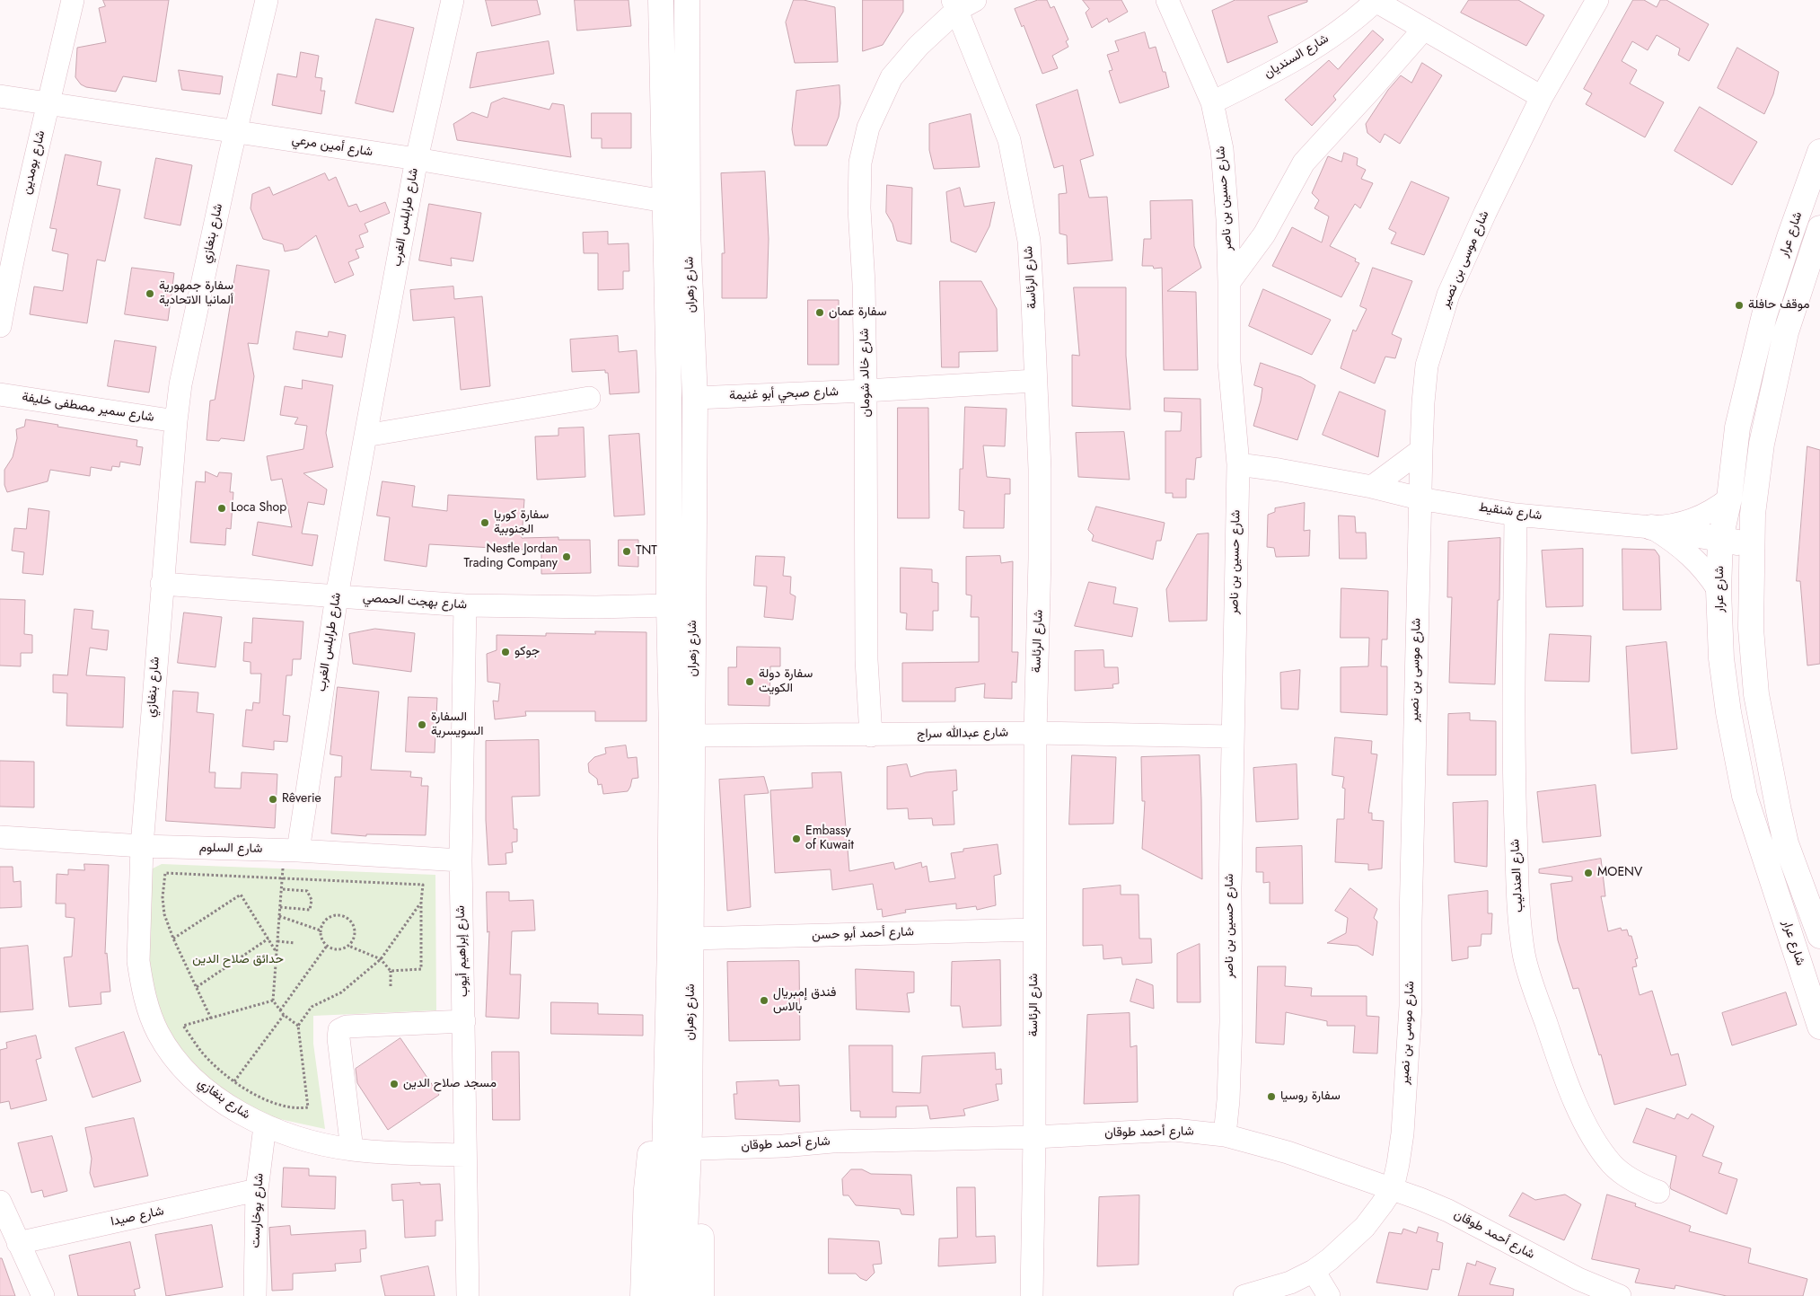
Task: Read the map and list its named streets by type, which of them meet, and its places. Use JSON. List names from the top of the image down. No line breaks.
{"streets":{"main road":["شارع عرار","شارع زهران"],"street":["شارع السنديان","شارع أمين مرعي","شارع بومدين","شارع حسين بن ناصر","شارع طرابلس الغرب","شارع بنغازي","شارع موسى بن نصير","شارع الرئاسة","شارع خالد شومان","شارع صبحي أبو غنيمة","شارع سمير مصطفى خليفة","شارع شنقيط","شارع بهجت الحمصي","شارع عبدالله سراج","شارع السلوم","شارع العندليب","شارع أحمد أبو حسن","شارع إبراهيم أيوب","شارع أحمد طوقان","شارع بوخارست","شارع صيدا"]},"crossings":[["شارع السنديان","شارع حسين بن ناصر"],["شارع السنديان","شارع موسى بن نصير"],["شارع أمين مرعي","شارع بومدين"],["شارع أمين مرعي","شارع طرابلس الغرب"],["شارع أمين مرعي","شارع بنغازي"],["شارع أمين مرعي","شارع زهران"],["شارع حسين بن ناصر","شارع شنقيط"],["شارع حسين بن ناصر","شارع عبدالله سراج"],["شارع حسين بن ناصر","شارع أحمد طوقان"],["شارع طرابلس الغرب","شارع بهجت الحمصي"],["شارع طرابلس الغرب","شارع السلوم"],["شارع بنغازي","شارع سمير مصطفى خليفة"],["شارع بنغازي","شارع بهجت الحمصي"],["شارع بنغازي","شارع السلوم"],["شارع بنغازي","شارع إبراهيم أيوب"],["شارع بنغازي","شارع بوخارست"],["شارع عرار","شارع شنقيط"],["شارع موسى بن نصير","شارع شنقيط"],["شارع موسى بن نصير","شارع أحمد طوقان"],["شارع الرئاسة","شارع خالد شومان"],["شارع الرئاسة","شارع صبحي أبو غنيمة"],["شارع الرئاسة","شارع عبدالله سراج"],["شارع الرئاسة","شارع أحمد أبو حسن"],["شارع الرئاسة","شارع أحمد طوقان"],["شارع زهران","شارع صبحي أبو غنيمة"],["شارع زهران","شارع بهجت الحمصي"],["شارع زهران","شارع عبدالله سراج"],["شارع زهران","شارع أحمد أبو حسن"],["شارع زهران","شارع أحمد طوقان"],["شارع خالد شومان","شارع صبحي أبو غنيمة"],["شارع خالد شومان","شارع عبدالله سراج"],["شارع شنقيط","شارع العندليب"],["شارع بهجت الحمصي","شارع إبراهيم أيوب"],["شارع السلوم","شارع إبراهيم أيوب"],["شارع بوخارست","شارع صيدا"]],"parks":["حدائق صلاح الدين"],"places":["سفارة جمهورية ألمانيا الاتحادية","موقف حافلة","سفارة عمان","Loca Shop","سفارة كوريا الجنوبية","TNT","Nestle Jordan Trading Company","جوكو","سفارة دولة الكويت","السفارة السويسرية","Rêverie","Embassy of Kuwait","MOENV","فندق إمبريال بالاس","مسجد صلاح الدين","سفارة روسيا"]}
